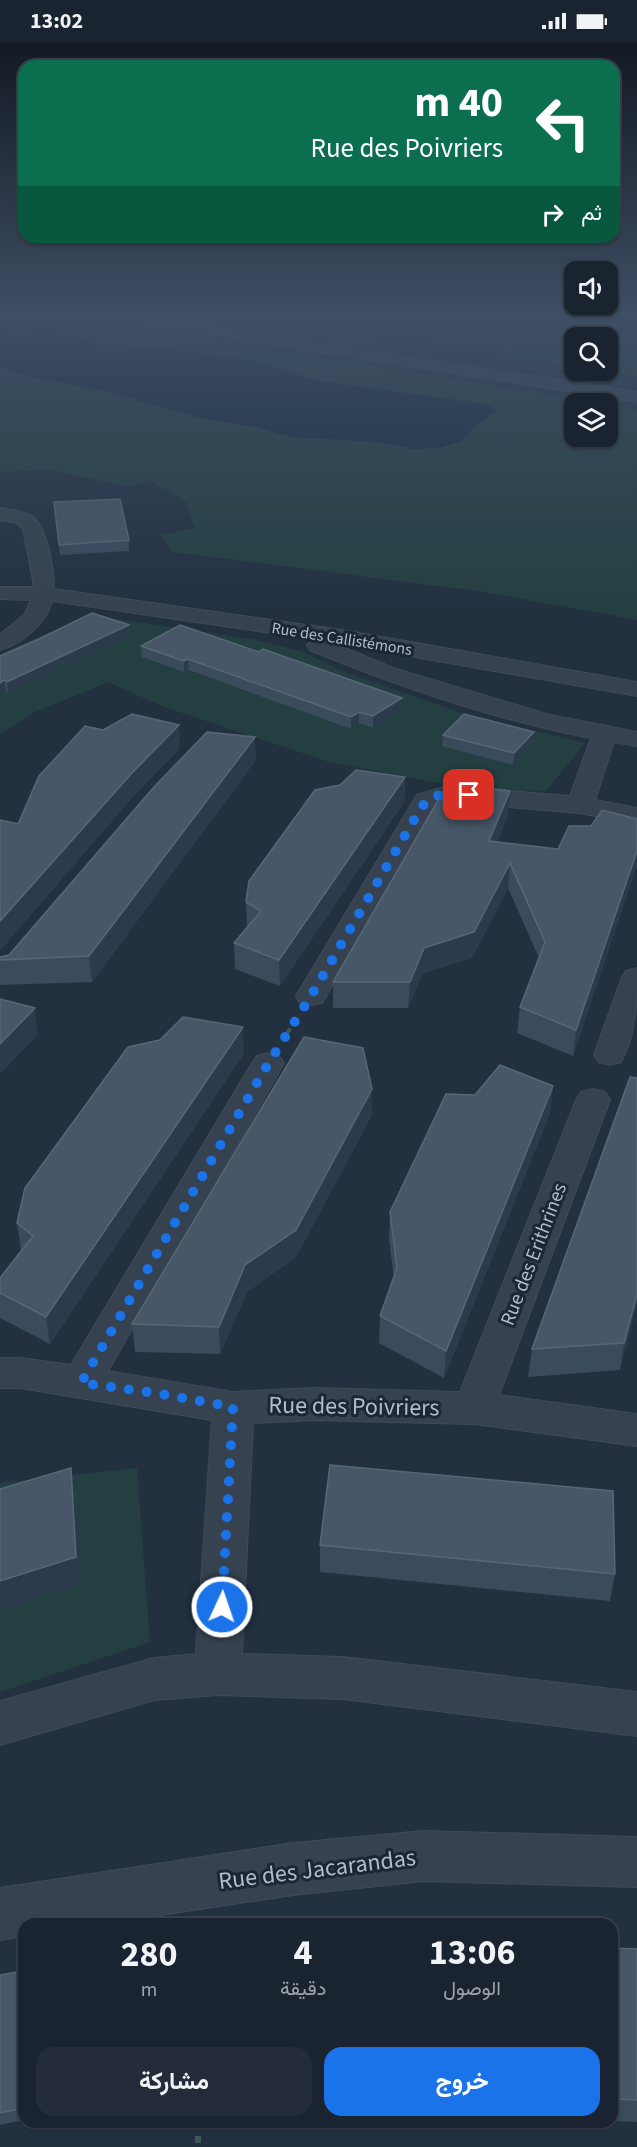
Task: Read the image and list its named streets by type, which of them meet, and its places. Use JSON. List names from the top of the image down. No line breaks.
{"streets":{"street":["Rue des Callistémons","Rue des Erithrines","Rue des Poivriers","Rue des Jacarandas"]},"crossings":[["Rue des Erithrines","Rue des Poivriers"]],"page":{"status":"13:02","turn":["40 m","Rue des Poivriers"],"then":"ثم","eta":["13:06","الوصول","4","دقيقة","280","m"],"buttons":["خروج","مشاركة"]}}
